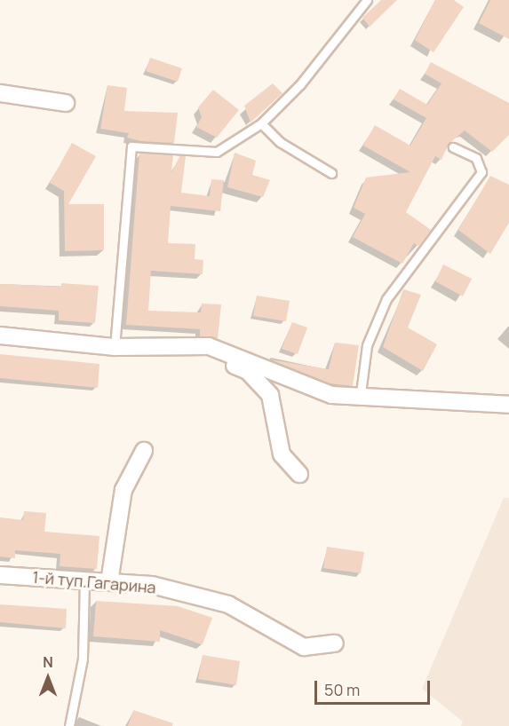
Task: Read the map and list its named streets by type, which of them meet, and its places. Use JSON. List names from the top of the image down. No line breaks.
{"streets":{"street":["1-й туп.Гагарина"]},"scale_bar":"50 m","north":"top"}
